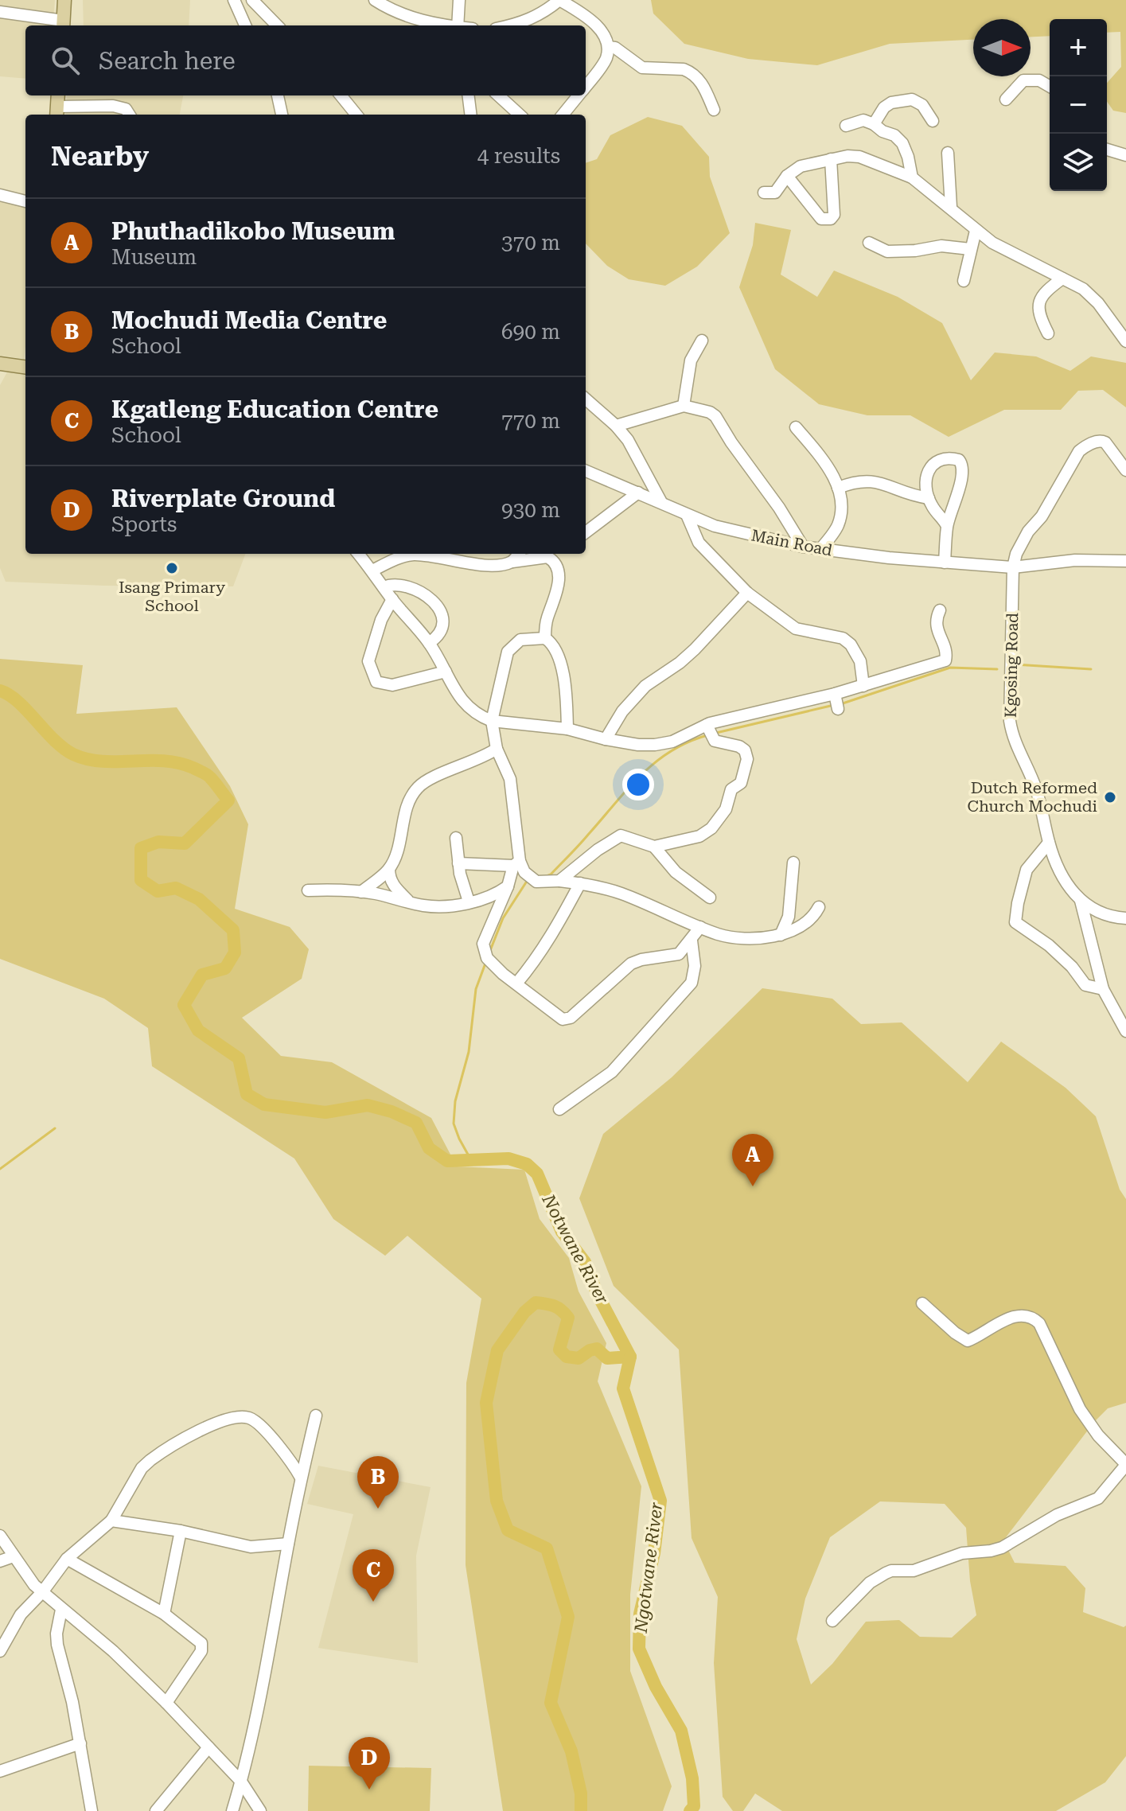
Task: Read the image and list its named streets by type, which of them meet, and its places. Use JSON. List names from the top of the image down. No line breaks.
{"streets":{"street":["Main Road","Kgosing Road"]},"crossings":[["Main Road","Kgosing Road"]],"water":["Notwane River","Ngotwane River"],"places":["Isang Primary School","Dutch Reformed Church Mochudi"],"north":"right","page":{"map_buttons":["+","−"],"search":"Search here","heading":["Nearby","4 results"],"list":[{"mark":"A","name":"Phuthadikobo Museum","note":"Museum","value":"370 m"},{"mark":"B","name":"Mochudi Media Centre","note":"School","value":"690 m"},{"mark":"C","name":"Kgatleng Education Centre","note":"School","value":"770 m"},{"mark":"D","name":"Riverplate Ground","note":"Sports","value":"930 m"}],"pins":["A","B","C","D"]}}
